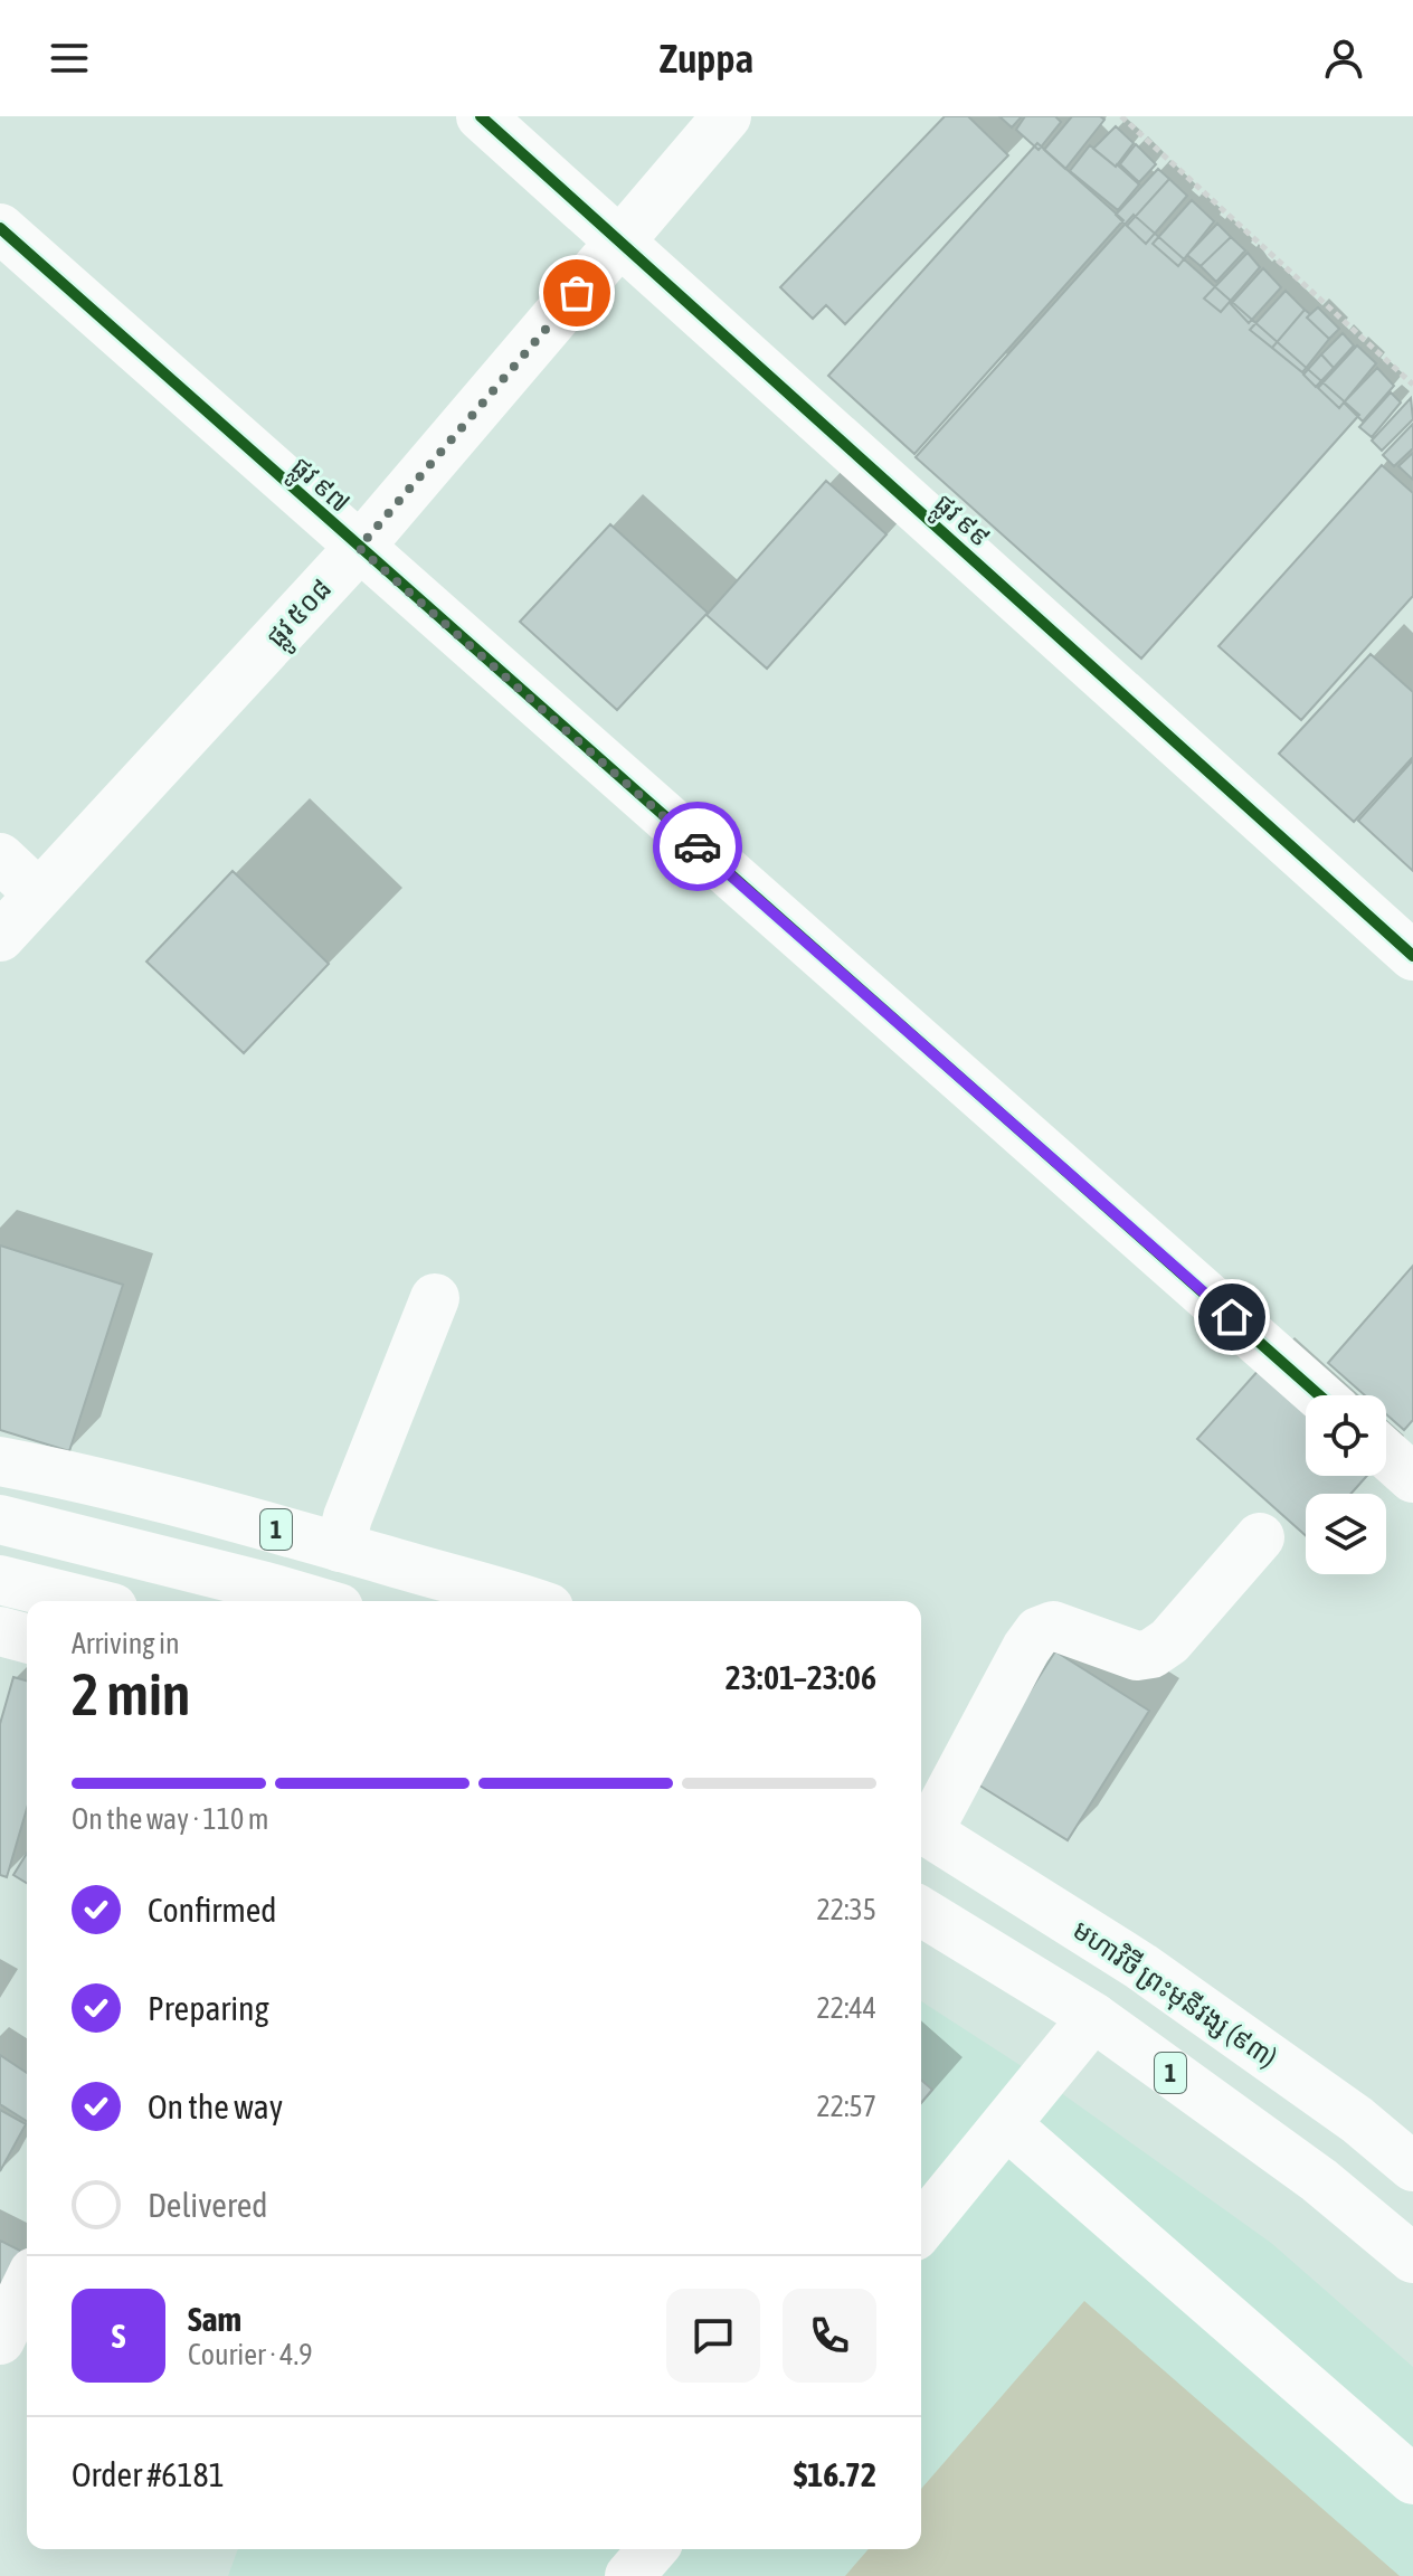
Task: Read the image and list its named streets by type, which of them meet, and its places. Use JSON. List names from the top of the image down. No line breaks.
{"streets":{"main road":["ផ្លូវ ៩៧","ផ្លូវ ៩៩","ផ្លូវ ៥០៨","1","មហាវិថី ព្រះមុនីវង្ស (៩៣)"]},"crossings":[["ផ្លូវ ៩៧","ផ្លូវ ៥០៨"],["ផ្លូវ ៩៩","ផ្លូវ ៥០៨"]],"page":{"header":"Zuppa","heading":["2 min","Arriving in","23:01–23:06"],"panel":["Sam","Courier · 4.9","Order #6181","$16.72"],"bar":"On the way · 110 m","list":[["Confirmed","22:35"],["Preparing","22:44"],["On the way","22:57"],"Delivered"],"round":"S"}}
